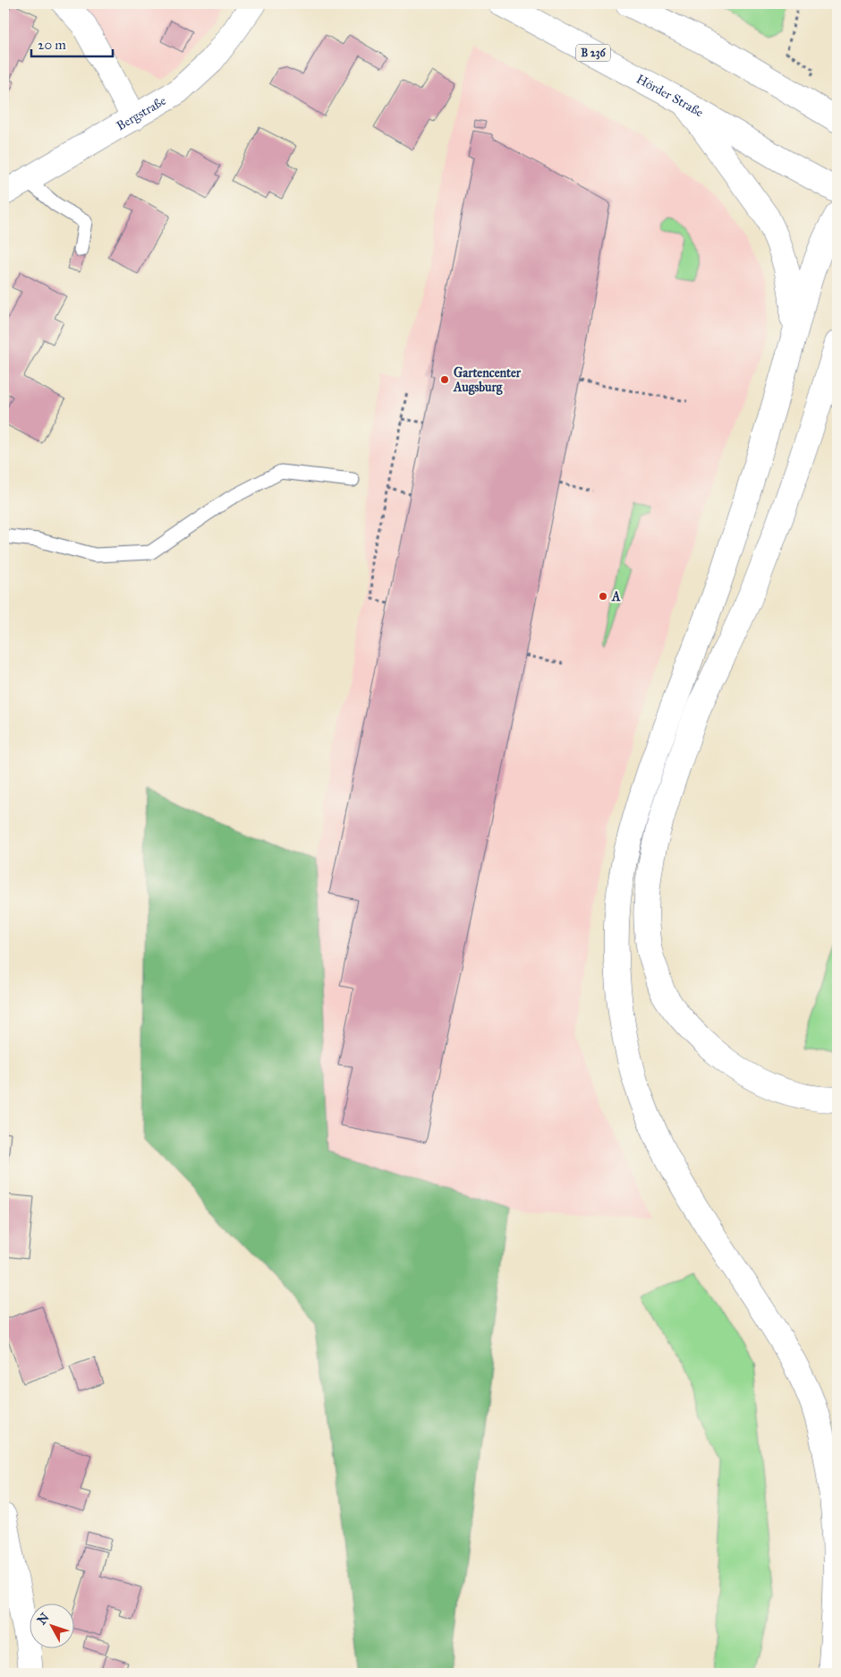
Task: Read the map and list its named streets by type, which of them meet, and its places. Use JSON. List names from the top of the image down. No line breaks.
{"streets":{"main road":["B 236","Hörder Straße","Bergstraße"]},"places":["Gartencenter Augsburg","A"],"scale_bar":"20 m","north":"top left"}
